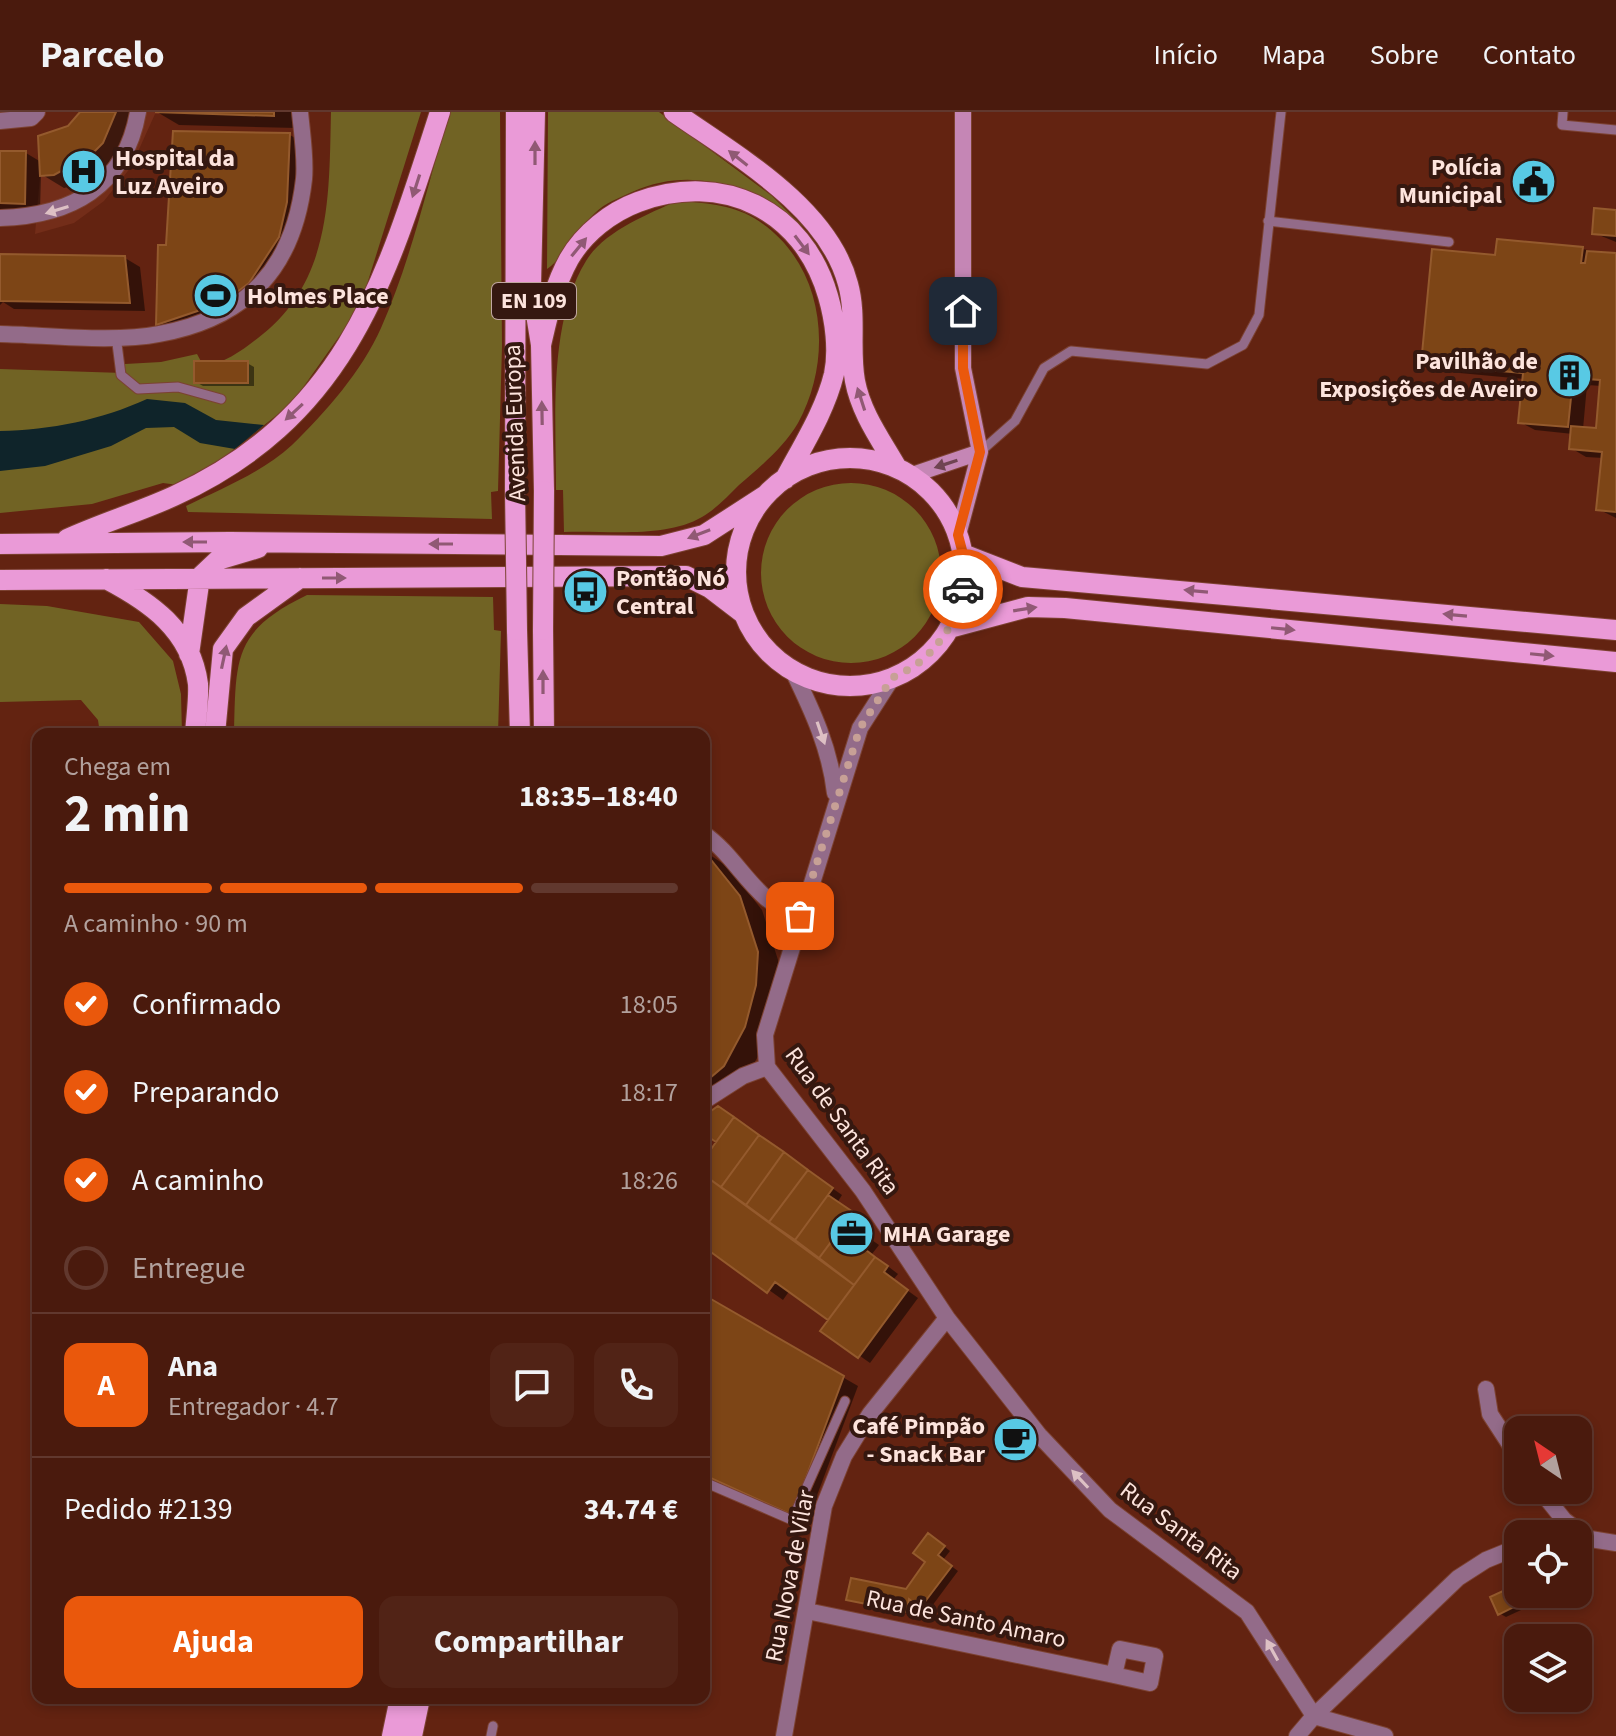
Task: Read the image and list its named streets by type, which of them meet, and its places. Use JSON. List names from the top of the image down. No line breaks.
{"streets":{"main road":["EN 109","Avenida Europa"],"street":["Rua de Santa Rita","Rua Santa Rita","Rua Nova de Vilar","Rua de Santo Amaro"]},"crossings":[["Rua de Santa Rita","Rua Santa Rita"],["Rua de Santa Rita","Rua Nova de Vilar"],["Rua Santa Rita","Rua Nova de Vilar"],["Rua Nova de Vilar","Rua de Santo Amaro"]],"one_way":["Rua Santa Rita"],"places":{"hospital":["Hospital da Luz Aveiro"],"public building":["Polícia Municipal"],"sports":["Holmes Place"],"building":["Pavilhão de Exposições de Aveiro"],"bus stop":["Pontão Nó Central"],"office":["MHA Garage"],"cafe":["Café Pimpão - Snack Bar"]},"north":"top left","page":{"header":"Parcelo","nav":["Início","Mapa","Sobre","Contato"],"heading":["2 min","Chega em","18:35–18:40"],"panel":["Ana","Entregador · 4.7","Pedido #2139","34.74 €"],"bar":"A caminho · 90 m","list":[["Confirmado","18:05"],["Preparando","18:17"],["A caminho","18:26"],"Entregue"],"round":"A","buttons":["Ajuda","Compartilhar"]}}
